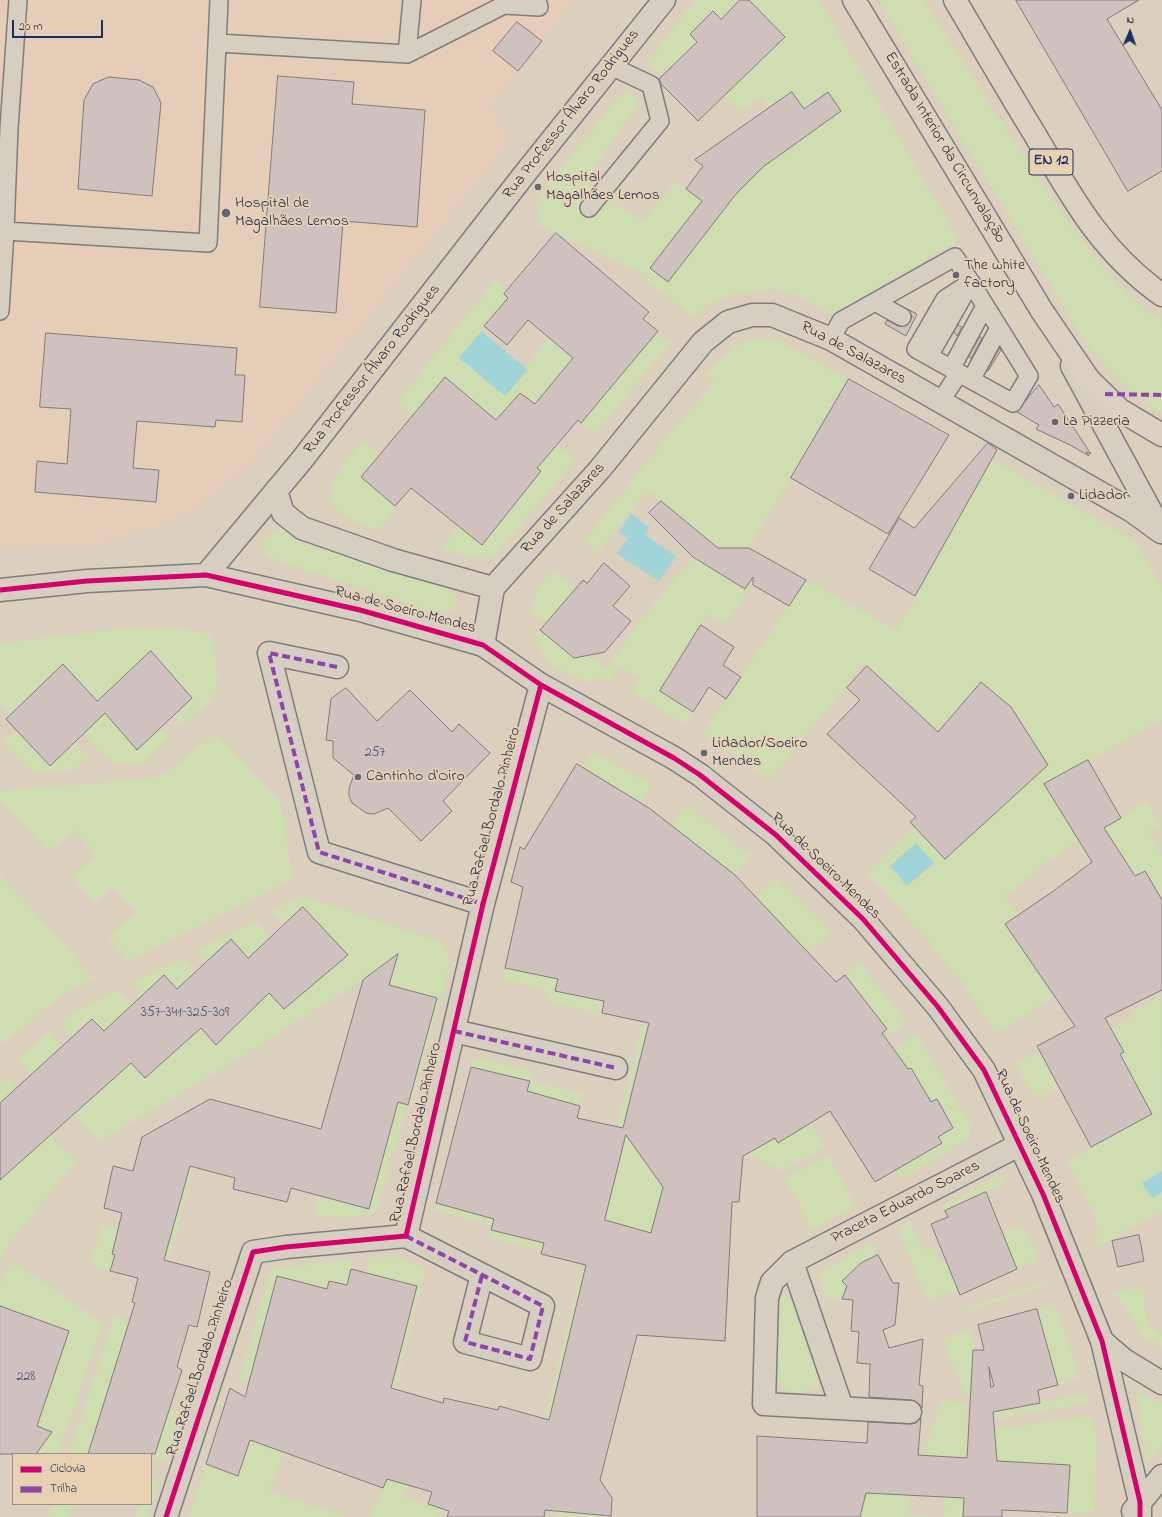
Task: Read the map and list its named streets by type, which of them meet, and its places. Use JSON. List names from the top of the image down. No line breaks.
{"streets":{"main road":["Estrada Interior da Circunvalação","EN 12"],"street":["Rua Professor Álvaro Rodrigues","Rua de Salazares","Rua de Soeiro Mendes","Rua Rafael Bordalo Pinheiro","Praceta Eduardo Soares"]},"crossings":[["Rua Professor Álvaro Rodrigues","Rua de Soeiro Mendes"],["Rua de Soeiro Mendes","Rua Rafael Bordalo Pinheiro"],["Rua de Soeiro Mendes","Praceta Eduardo Soares"]],"places":["Hospital Magalhães Lemos","Hospital de Magalhães Lemos","The white factory","La Pizzeria","Lidador","Lidador/Soeiro Mendes","Cantinho d'Oiro"],"house_numbers":["257","357-341-325-309","228"],"legend":["Ciclovia","Trilha"],"scale_bar":"20 m","north":"top"}
